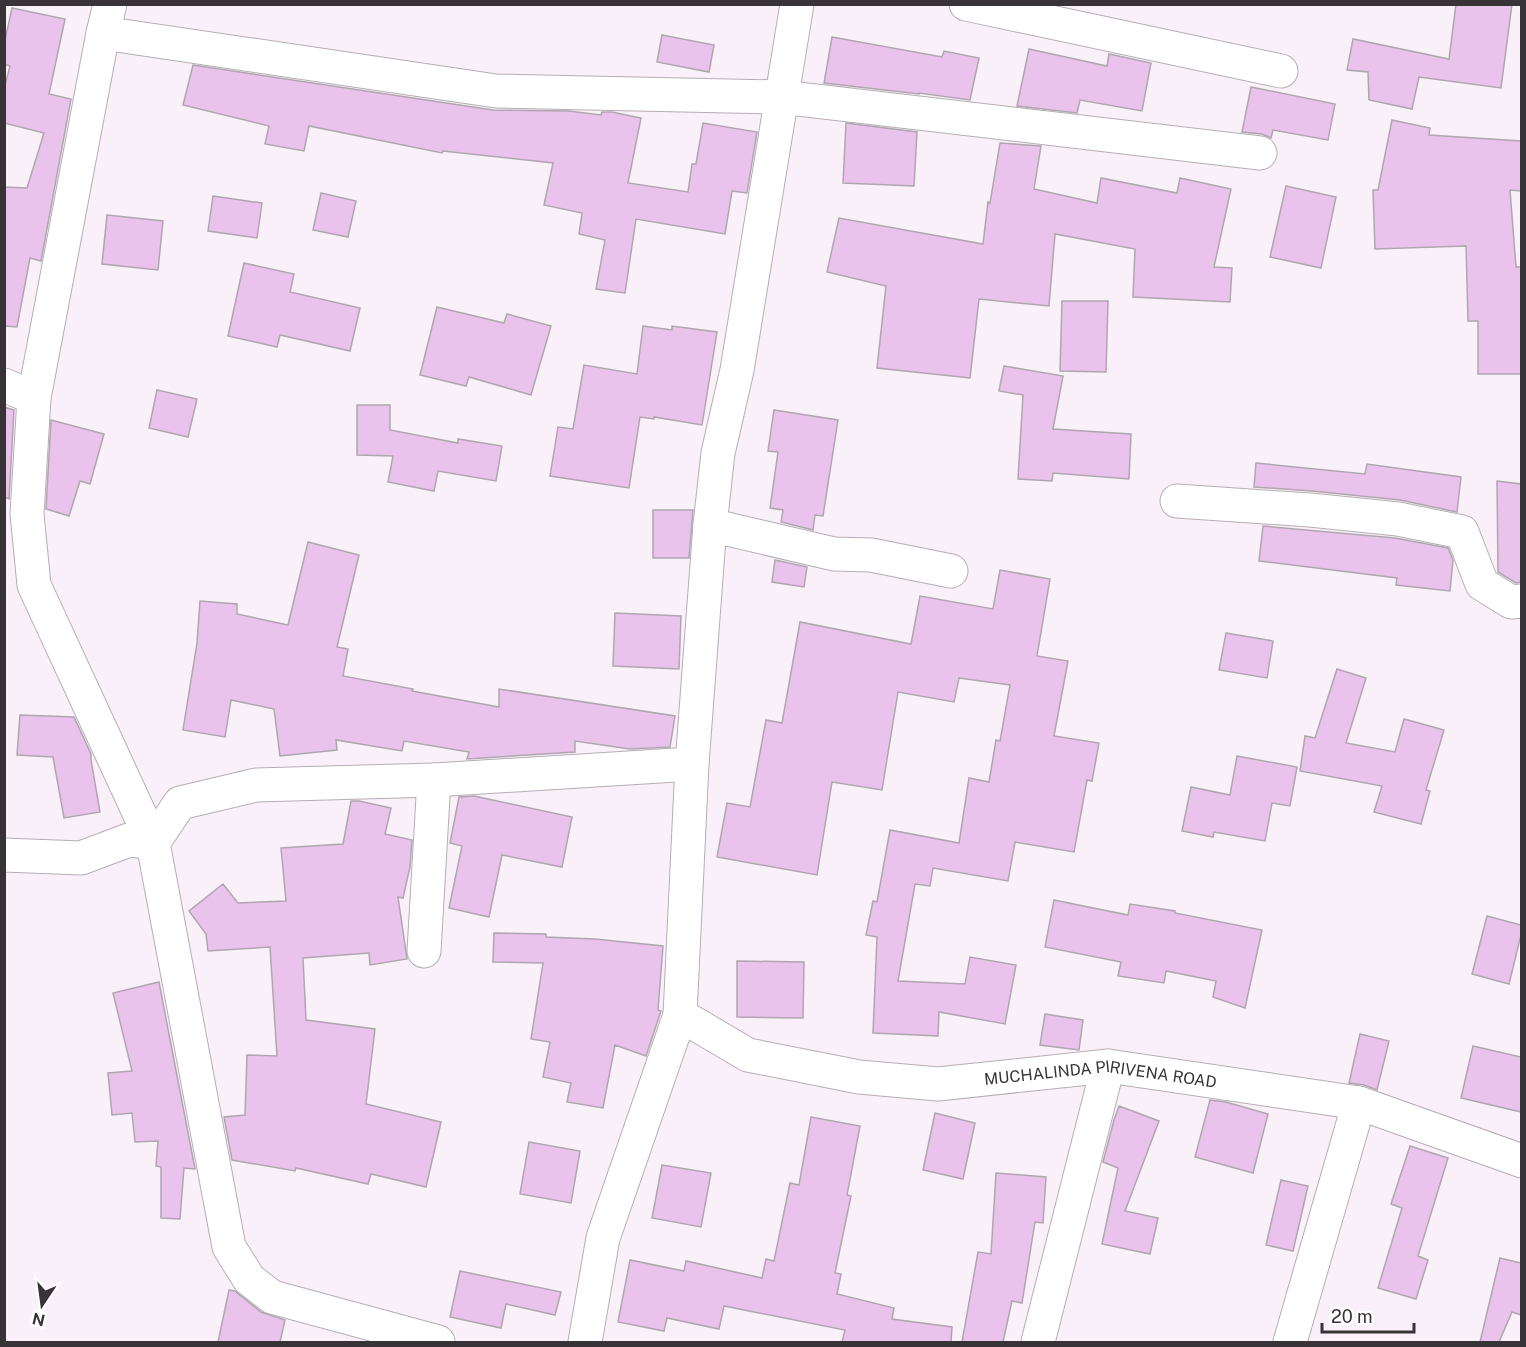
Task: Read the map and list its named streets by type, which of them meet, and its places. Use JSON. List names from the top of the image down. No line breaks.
{"streets":{"street":["MUCHALINDA PIRIVENA ROAD"]},"scale_bar":"20 m","north":"bottom"}
